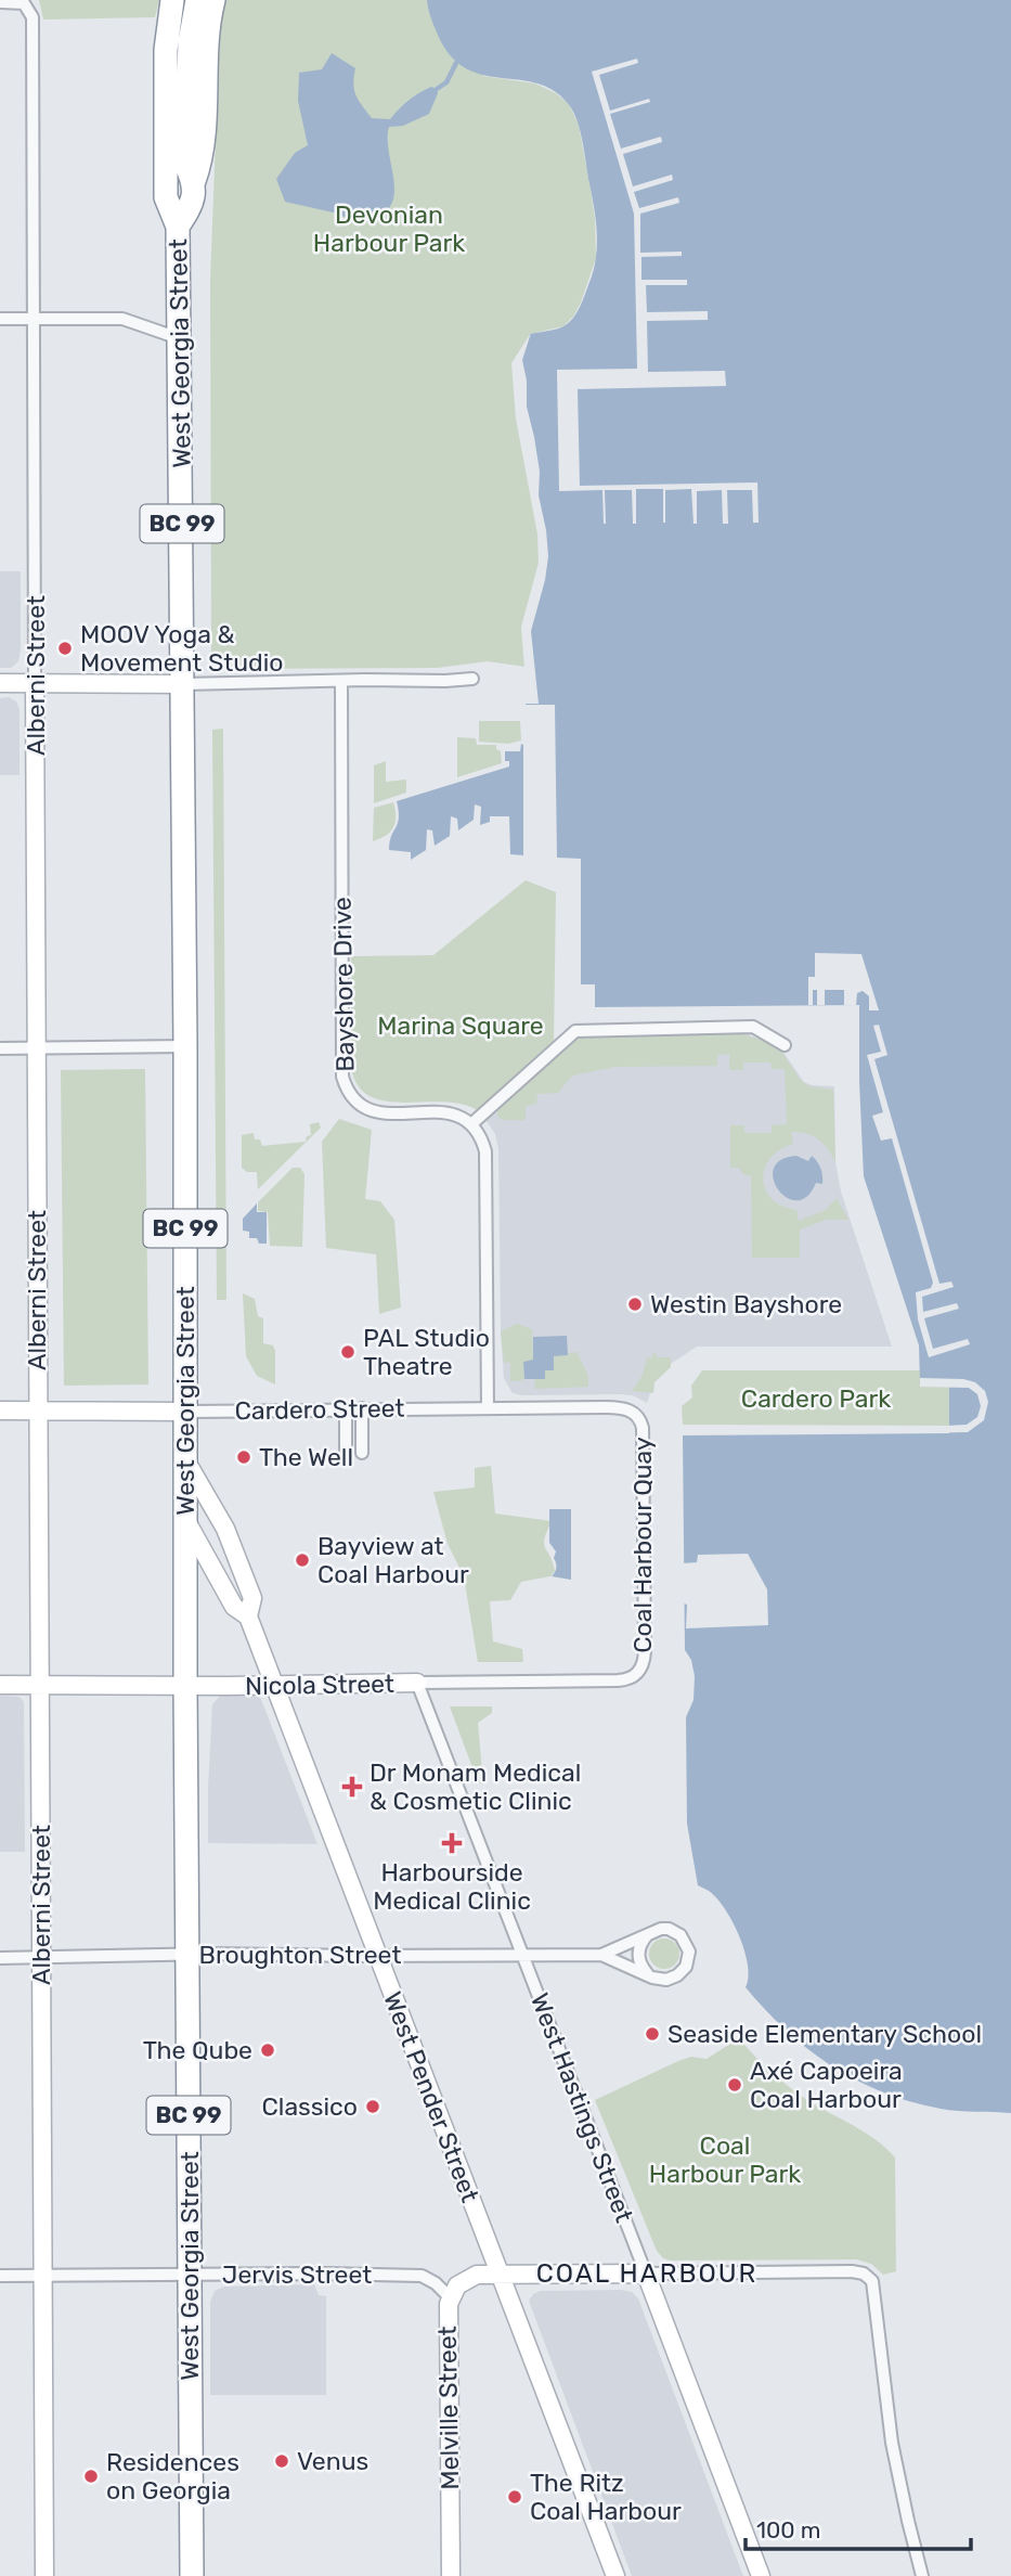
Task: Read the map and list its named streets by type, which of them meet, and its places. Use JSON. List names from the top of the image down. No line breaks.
{"streets":{"highway":["West Georgia Street","BC 99"],"street":["Alberni Street","Bayshore Drive","Cardero Street","Coal Harbour Quay","Nicola Street","Broughton Street","West Pender Street","West Hastings Street","Jervis Street","Melville Street"]},"crossings":[["West Georgia Street","Cardero Street"],["West Georgia Street","Nicola Street"],["West Georgia Street","Broughton Street"],["West Georgia Street","West Pender Street"],["West Georgia Street","Jervis Street"],["Alberni Street","Cardero Street"],["Alberni Street","Nicola Street"],["Alberni Street","Broughton Street"],["Alberni Street","Jervis Street"],["Cardero Street","Coal Harbour Quay"],["Coal Harbour Quay","Nicola Street"],["Nicola Street","West Pender Street"],["Nicola Street","West Hastings Street"],["Broughton Street","West Pender Street"],["Broughton Street","West Hastings Street"],["West Pender Street","Melville Street"],["Jervis Street","Melville Street"]],"districts":["COAL HARBOUR"],"parks":["Devonian Harbour Park","Marina Square","Cardero Park","Coal Harbour Park"],"places":{"other":["MOOV Yoga & Movement Studio","Westin Bayshore","PAL Studio Theatre","The Well","Bayview at Coal Harbour","Seaside Elementary School","The Qube","Axé Capoeira Coal Harbour","Classico","Venus","Residences on Georgia","The Ritz Coal Harbour"],"health":["Dr Monam Medical & Cosmetic Clinic","Harbourside Medical Clinic"]},"scale_bar":"100 m"}
